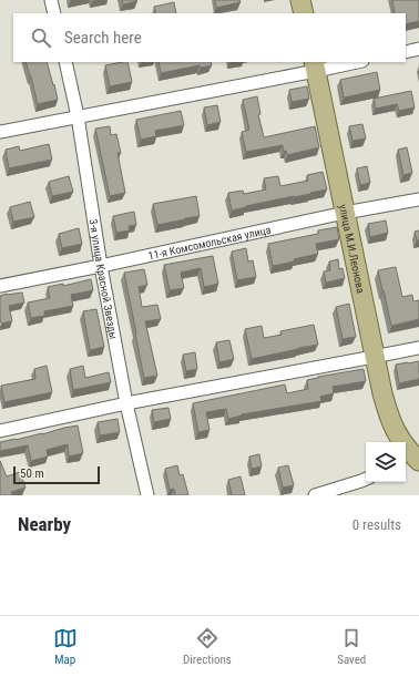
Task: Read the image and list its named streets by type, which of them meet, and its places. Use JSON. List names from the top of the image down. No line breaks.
{"streets":{"main road":["улица М.И.Леонова"],"street":["11-я Комсомольская улица","3-я улица Красной Звезды"]},"crossings":[["11-я Комсомольская улица","улица М.И.Леонова"],["11-я Комсомольская улица","3-я улица Красной Звезды"]],"scale_bar":"50 m","page":{"search":"Search here","scale":"50 m","heading":["Nearby","0 results"],"nav":["Map","Directions","Saved"]}}
